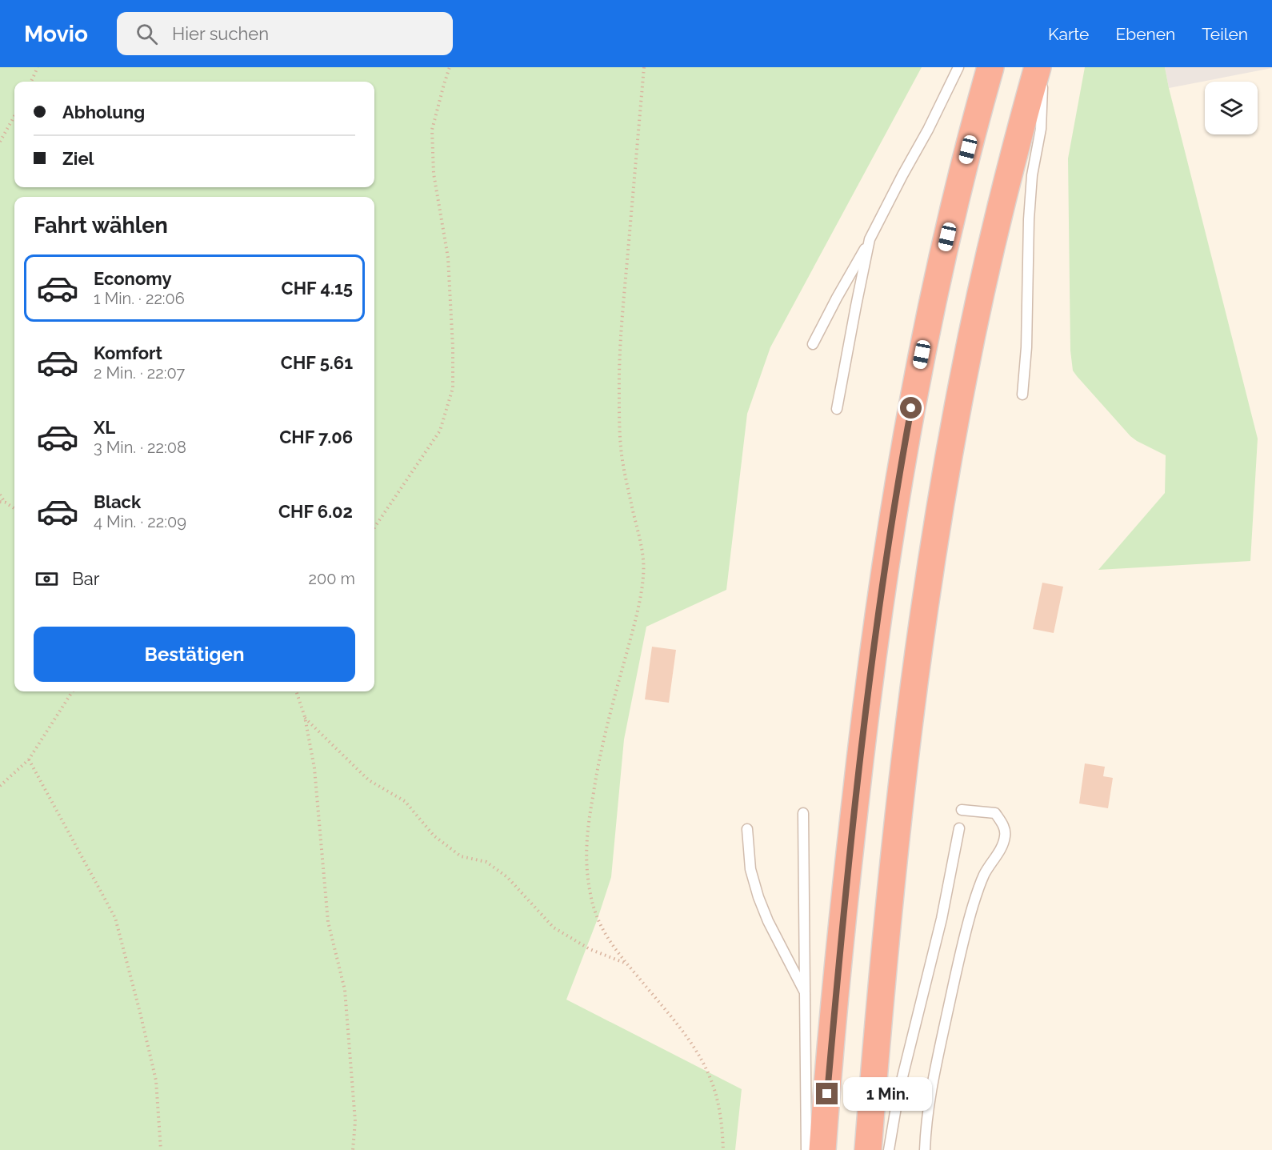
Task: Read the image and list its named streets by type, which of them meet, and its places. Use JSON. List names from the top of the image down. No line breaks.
{"page":{"header":"Movio","search":"Hier suchen","nav":["Karte","Ebenen","Teilen"],"banner":["Abholung","Ziel"],"heading":"Fahrt wählen","list":[{"name":"Economy","note":"1 Min. · 22:06","value":"CHF 4.15"},{"name":"Komfort","note":"2 Min. · 22:07","value":"CHF 5.61"},{"name":"XL","note":"3 Min. · 22:08","value":"CHF 7.06"},{"name":"Black","note":"4 Min. · 22:09","value":"CHF 6.02"}],"pay":["Bar","200 m"],"buttons":"Bestätigen","bubble":"1 Min."}}
